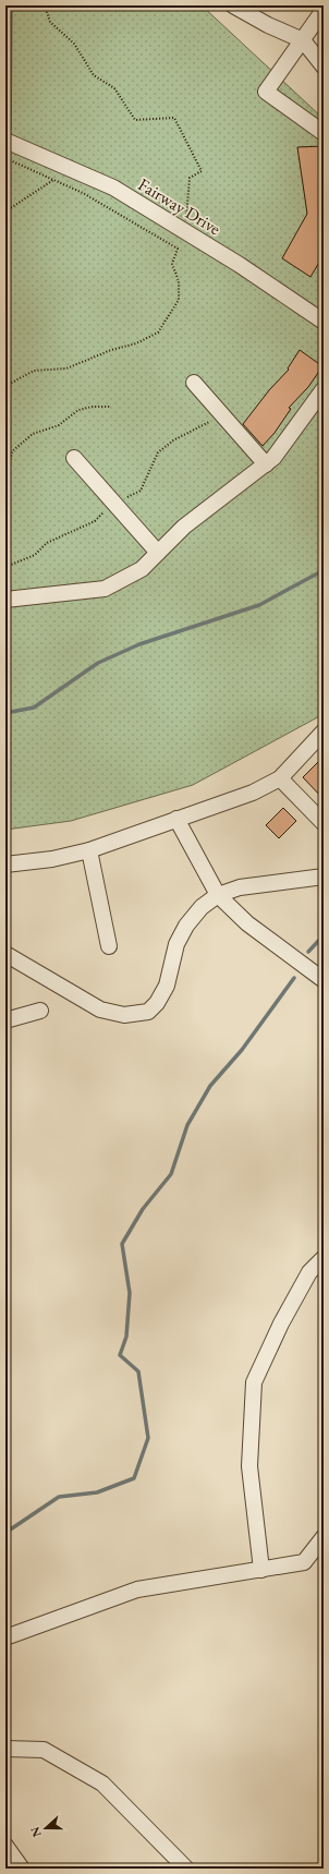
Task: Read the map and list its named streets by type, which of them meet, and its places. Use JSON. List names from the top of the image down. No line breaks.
{"streets":{"street":["Fairway Drive"]},"north":"left"}
